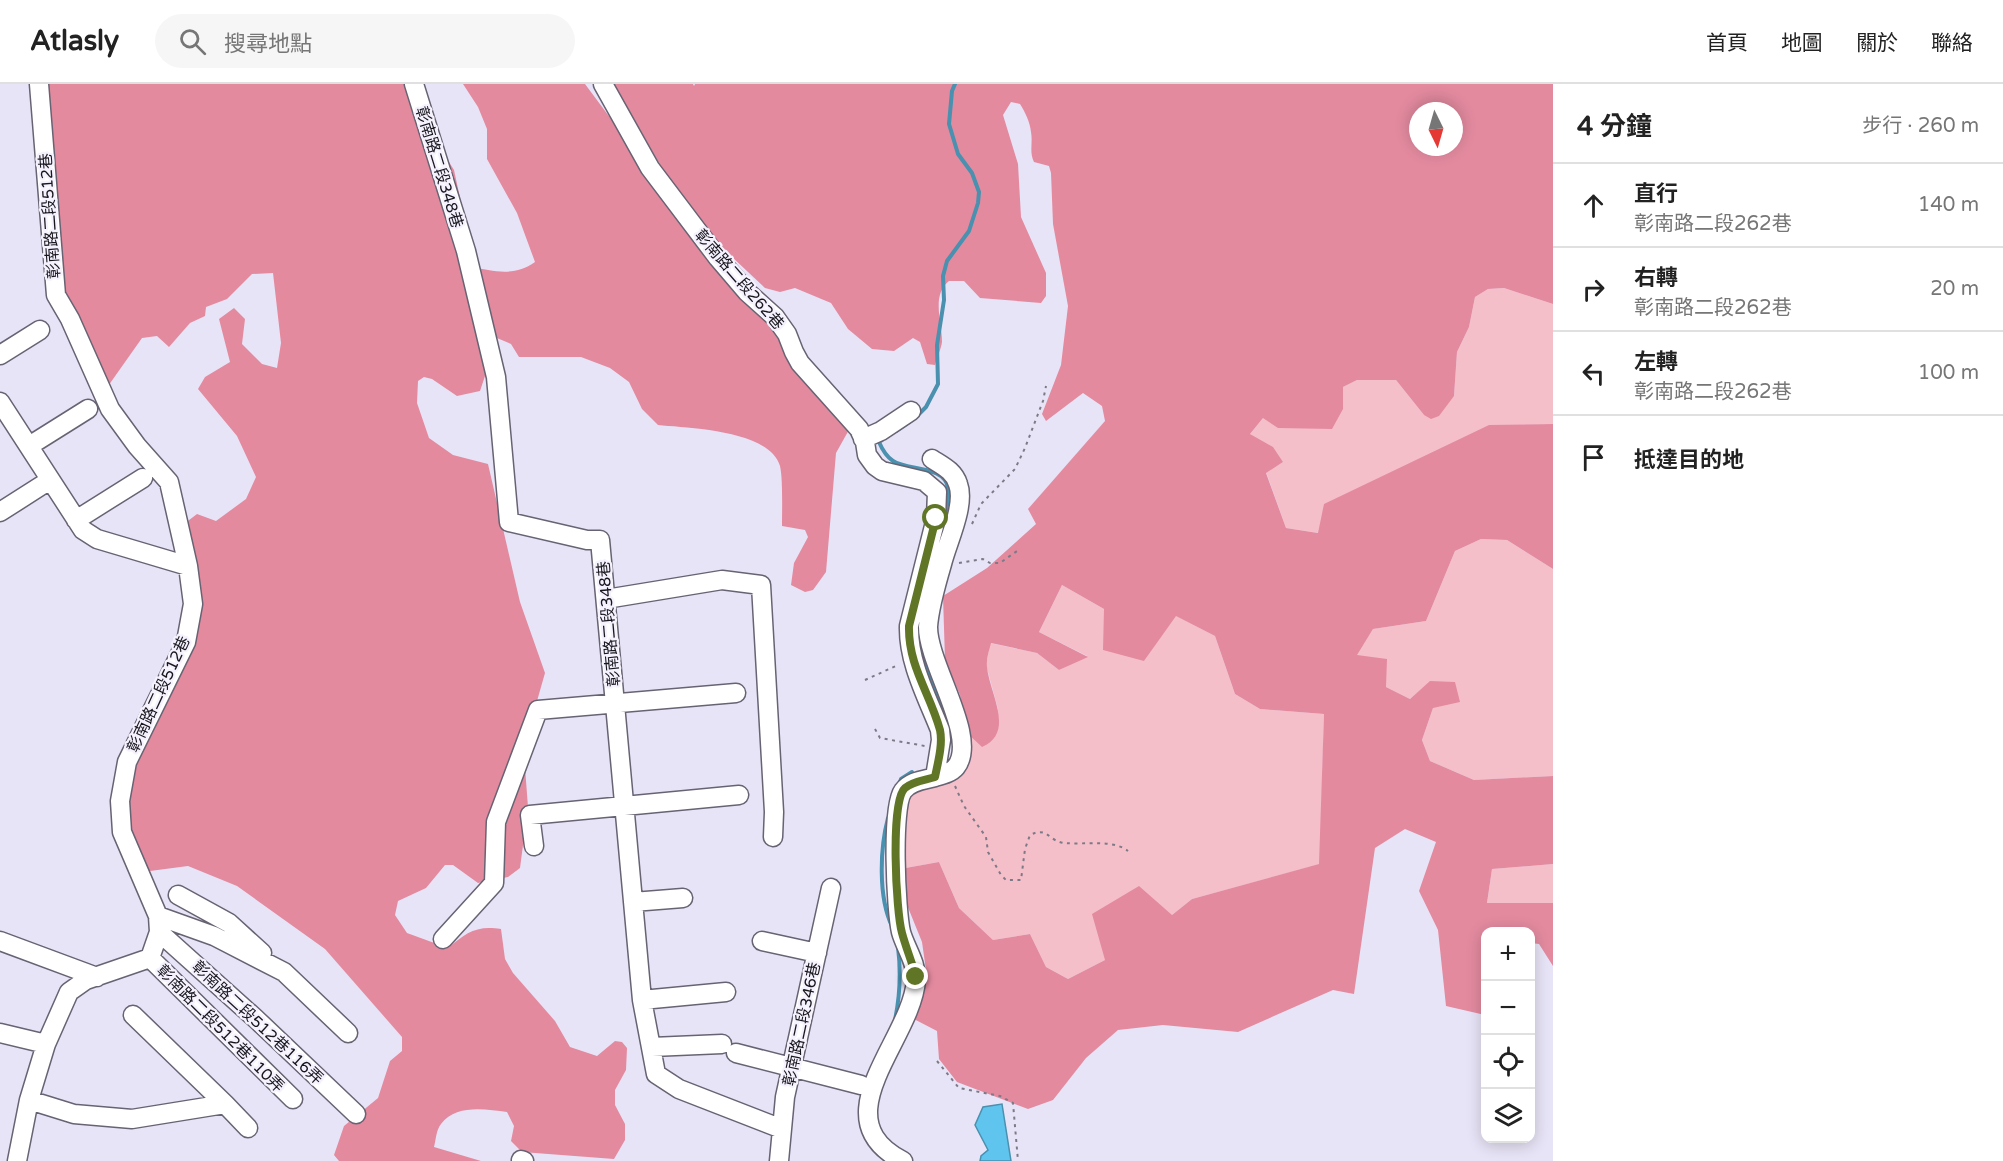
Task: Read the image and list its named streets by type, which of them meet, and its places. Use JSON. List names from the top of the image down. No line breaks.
{"streets":{"street":["彰南路二段348巷","彰南路二段512巷","彰南路二段262巷","彰南路二段512巷116弄","彰南路二段346巷","彰南路二段512巷110弄"]},"crossings":[["彰南路二段348巷","彰南路二段346巷"],["彰南路二段512巷","彰南路二段512巷116弄"]],"north":"bottom","page":{"header":"Atlasly","search":"搜尋地點","nav":["首頁","地圖","關於","聯絡"],"heading":["4 分鐘","步行 · 260 m"],"list":[["直行","彰南路二段262巷","140 m"],["右轉","彰南路二段262巷","20 m"],["左轉","彰南路二段262巷","100 m"],"抵達目的地"],"map_buttons":["+","−"]}}
